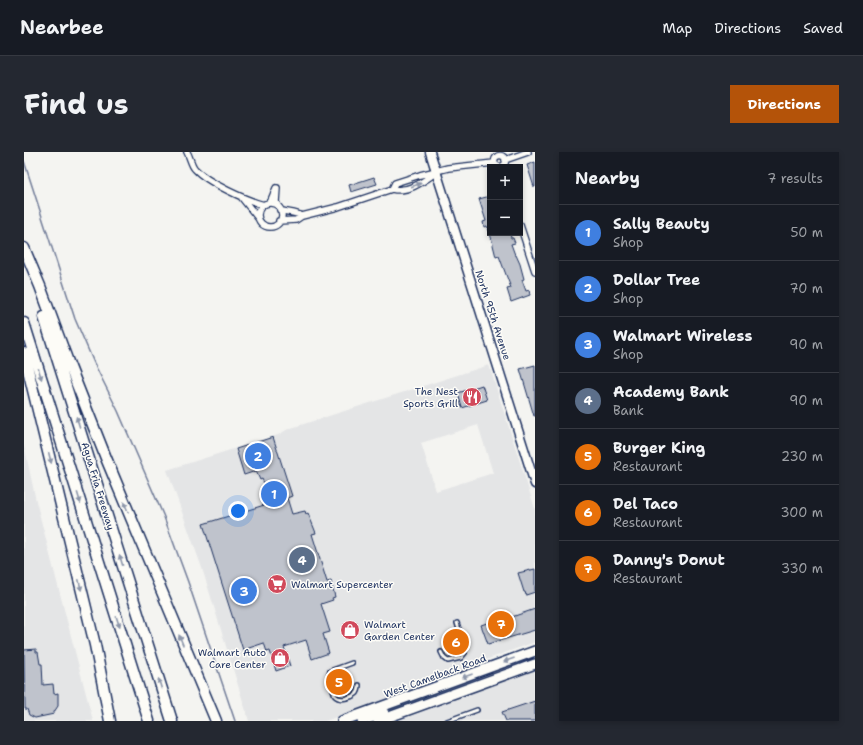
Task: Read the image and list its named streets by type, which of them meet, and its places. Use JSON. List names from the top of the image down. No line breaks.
{"streets":{"highway":["Agua Fria Freeway"],"main road":["West Camelback Road"],"street":["North 95th Avenue"]},"places":{"restaurant":["The Nest Sports Grill"],"supermarket":["Walmart Supercenter"],"shop":["Walmart Garden Center","Walmart Auto Care Center"]},"page":{"header":"Nearbee","nav":["Map","Directions","Saved"],"title":"Find us","buttons":"Directions","heading":["Nearby","7 results"],"map_buttons":["+","−"],"list":[{"mark":"1","name":"Sally Beauty","note":"Shop","value":"50 m"},{"mark":"2","name":"Dollar Tree","note":"Shop","value":"70 m"},{"mark":"3","name":"Walmart Wireless","note":"Shop","value":"90 m"},{"mark":"4","name":"Academy Bank","note":"Bank","value":"90 m"},{"mark":"5","name":"Burger King","note":"Restaurant","value":"230 m"},{"mark":"6","name":"Del Taco","note":"Restaurant","value":"300 m"},{"mark":"7","name":"Danny's Donut","note":"Restaurant","value":"330 m"}],"pins":["2","1","4","3","7","6","5"]}}
